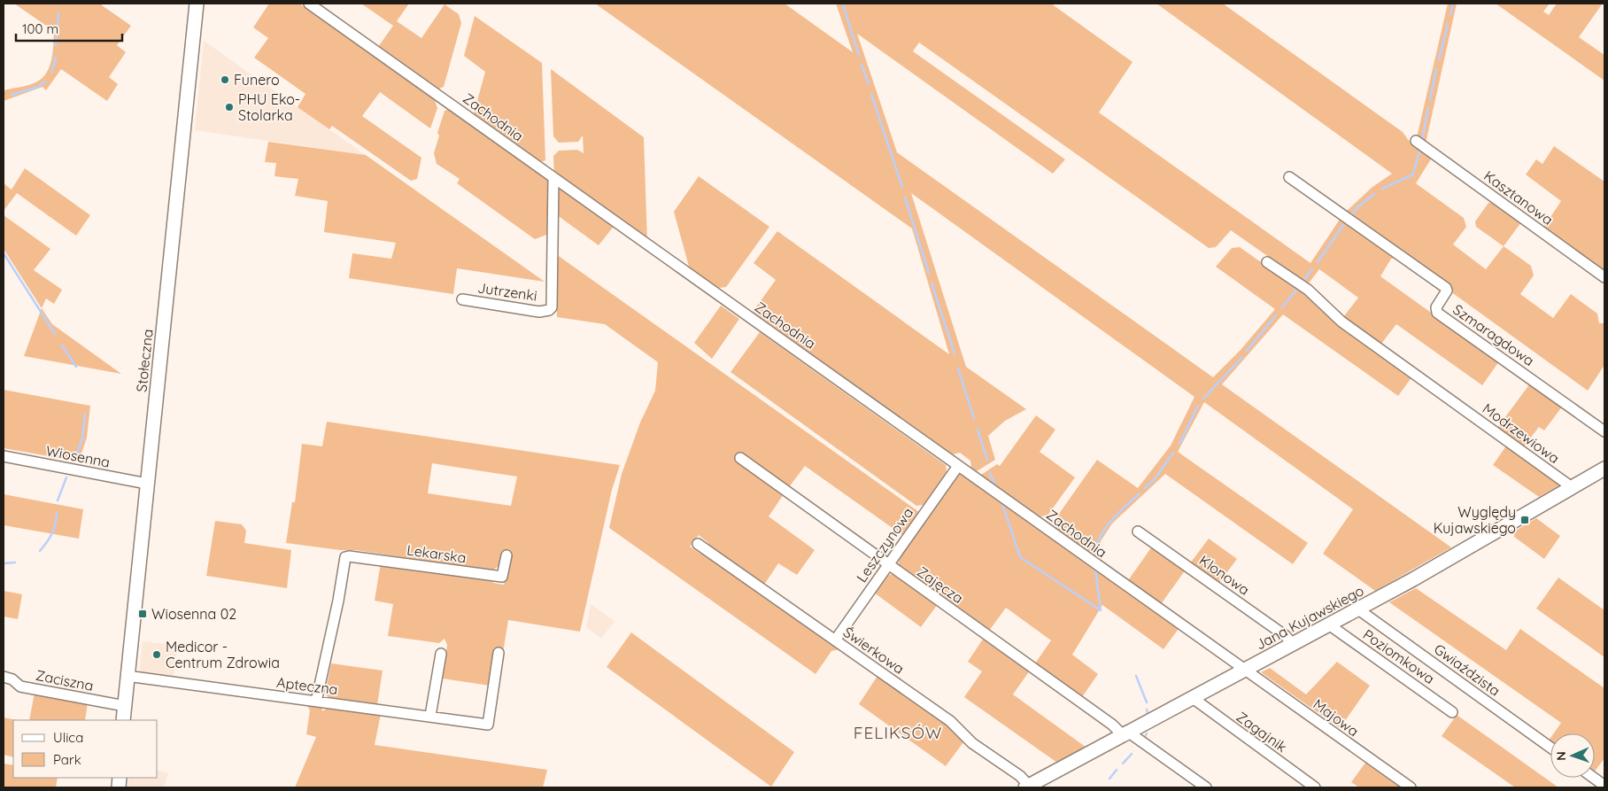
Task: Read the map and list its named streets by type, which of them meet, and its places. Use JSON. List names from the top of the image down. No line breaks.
{"streets":{"main road":["Stołeczna","Jana Kujawskiego"],"street":["Zachodnia","Kasztanowa","Jutrzenki","Szmaragdowa","Modrzewiowa","Wiosenna","Leszczynowa","Lekarska","Klonowa","Zajęcza","Świerkowa","Poziomkowa","Gwiaździsta","Zaciszna","Apteczna","Majowa","Zagajnik"]},"crossings":[["Zachodnia","Jutrzenki"],["Zachodnia","Leszczynowa"],["Zachodnia","Jana Kujawskiego"],["Zachodnia","Majowa"],["Stołeczna","Wiosenna"],["Stołeczna","Zaciszna"],["Stołeczna","Apteczna"],["Modrzewiowa","Jana Kujawskiego"],["Leszczynowa","Zajęcza"],["Leszczynowa","Świerkowa"],["Lekarska","Apteczna"],["Klonowa","Jana Kujawskiego"],["Zajęcza","Jana Kujawskiego"],["Jana Kujawskiego","Świerkowa"],["Jana Kujawskiego","Poziomkowa"],["Jana Kujawskiego","Gwiaździsta"],["Jana Kujawskiego","Majowa"],["Jana Kujawskiego","Zagajnik"]],"districts":["FELIKSÓW"],"places":{"other":["Funero","PHU Eko- Stolarka","Medicor - Centrum Zdrowia"],"transit":["Wyględy Kujawskiego","Wiosenna 02"]},"legend":["Ulica","Park"],"scale_bar":"100 m","north":"left"}
